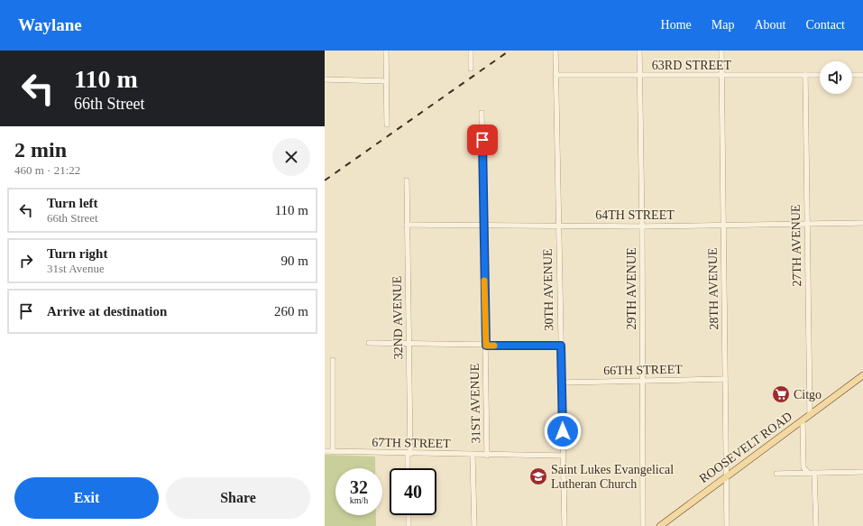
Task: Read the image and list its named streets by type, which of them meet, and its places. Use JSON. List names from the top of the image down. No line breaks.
{"streets":{"main road":["ROOSEVELT ROAD"],"street":["63RD STREET","64TH STREET","27TH AVENUE","29TH AVENUE","28TH AVENUE","30TH AVENUE","32ND AVENUE","66TH STREET","31ST AVENUE","67TH STREET"]},"crossings":[["63RD STREET","27TH AVENUE"],["63RD STREET","29TH AVENUE"],["63RD STREET","28TH AVENUE"],["63RD STREET","30TH AVENUE"],["64TH STREET","27TH AVENUE"],["64TH STREET","29TH AVENUE"],["64TH STREET","28TH AVENUE"],["64TH STREET","30TH AVENUE"],["64TH STREET","32ND AVENUE"],["64TH STREET","31ST AVENUE"],["27TH AVENUE","ROOSEVELT ROAD"],["29TH AVENUE","66TH STREET"],["28TH AVENUE","66TH STREET"],["28TH AVENUE","ROOSEVELT ROAD"],["30TH AVENUE","66TH STREET"],["30TH AVENUE","67TH STREET"],["32ND AVENUE","67TH STREET"],["31ST AVENUE","67TH STREET"]],"places":{"supermarket":["Citgo"],"school or university":["Saint Lukes Evangelical Lutheran Church"]},"page":{"header":"Waylane","nav":["Home","Map","About","Contact"],"turn":["110 m","66th Street"],"heading":["2 min","460 m · 21:22"],"list":[{"name":"Turn left","note":"66th Street","value":"110 m"},{"name":"Turn right","note":"31st Avenue","value":"90 m"},{"name":"Arrive at destination","value":"260 m"}],"speed":"32 km/h","limit":"40","buttons":["Exit","Share"]}}
